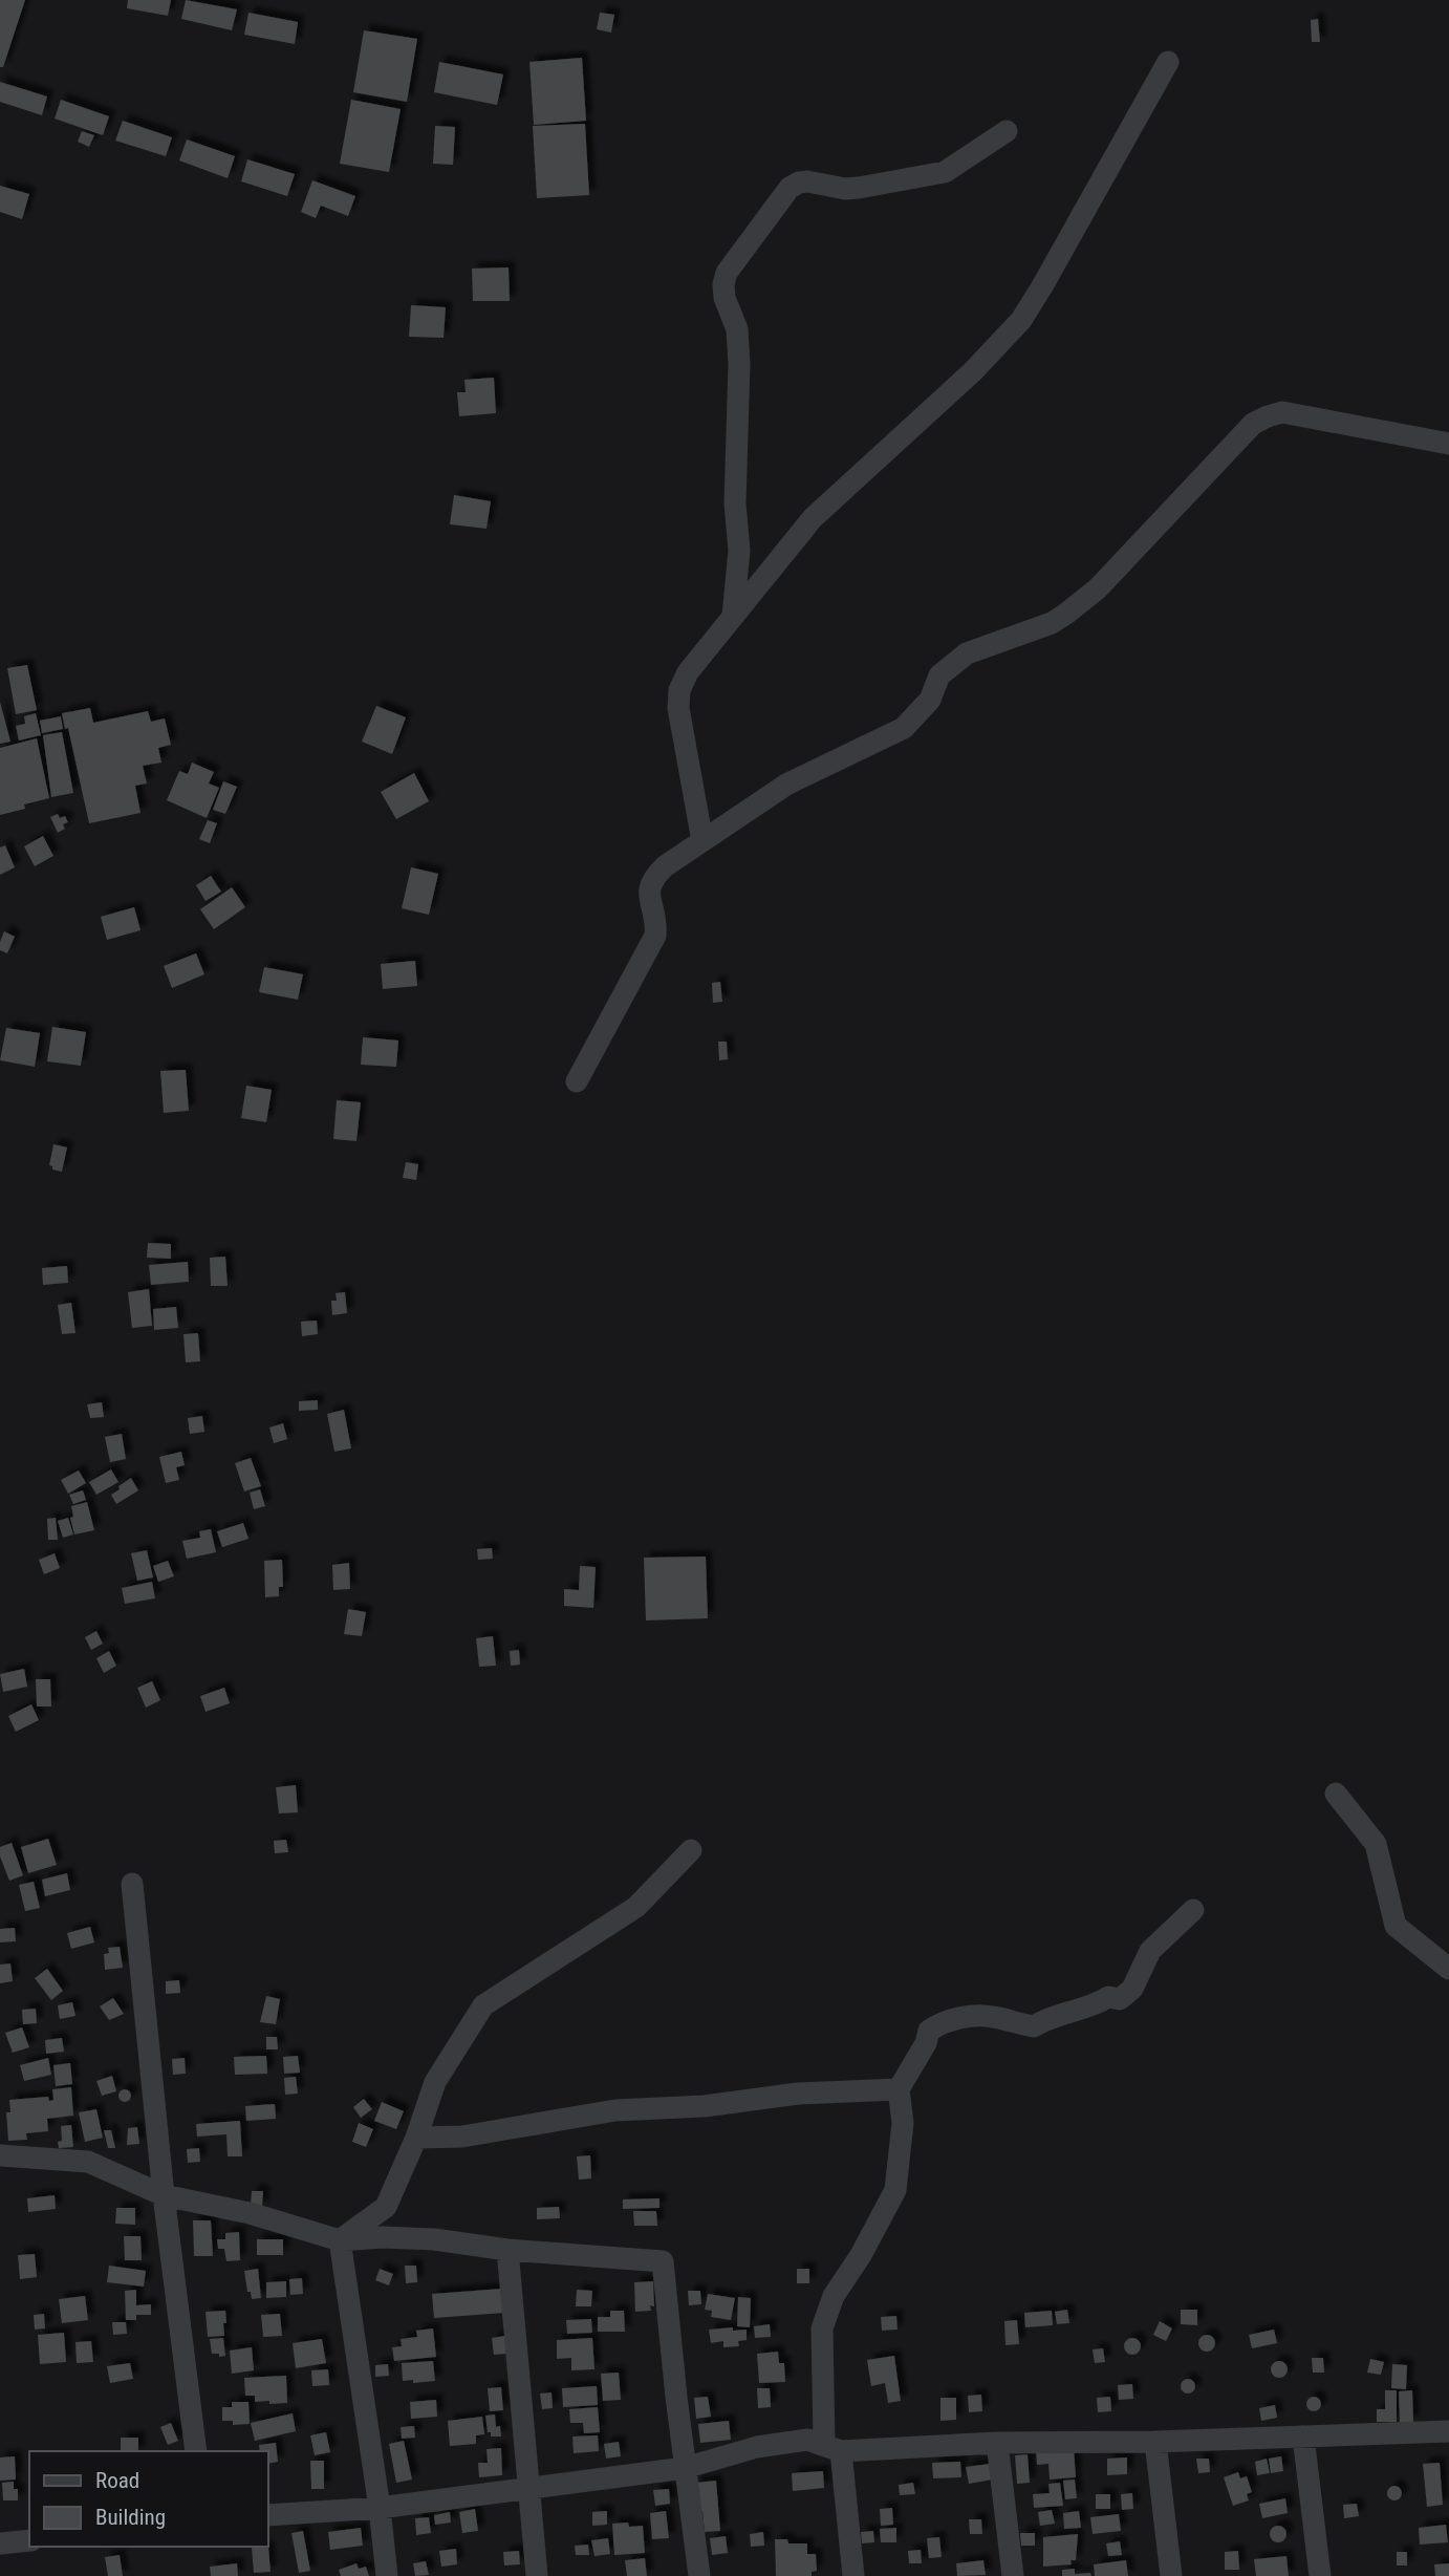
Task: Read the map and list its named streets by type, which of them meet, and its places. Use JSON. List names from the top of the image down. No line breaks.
{"legend":["Road","Building"]}
